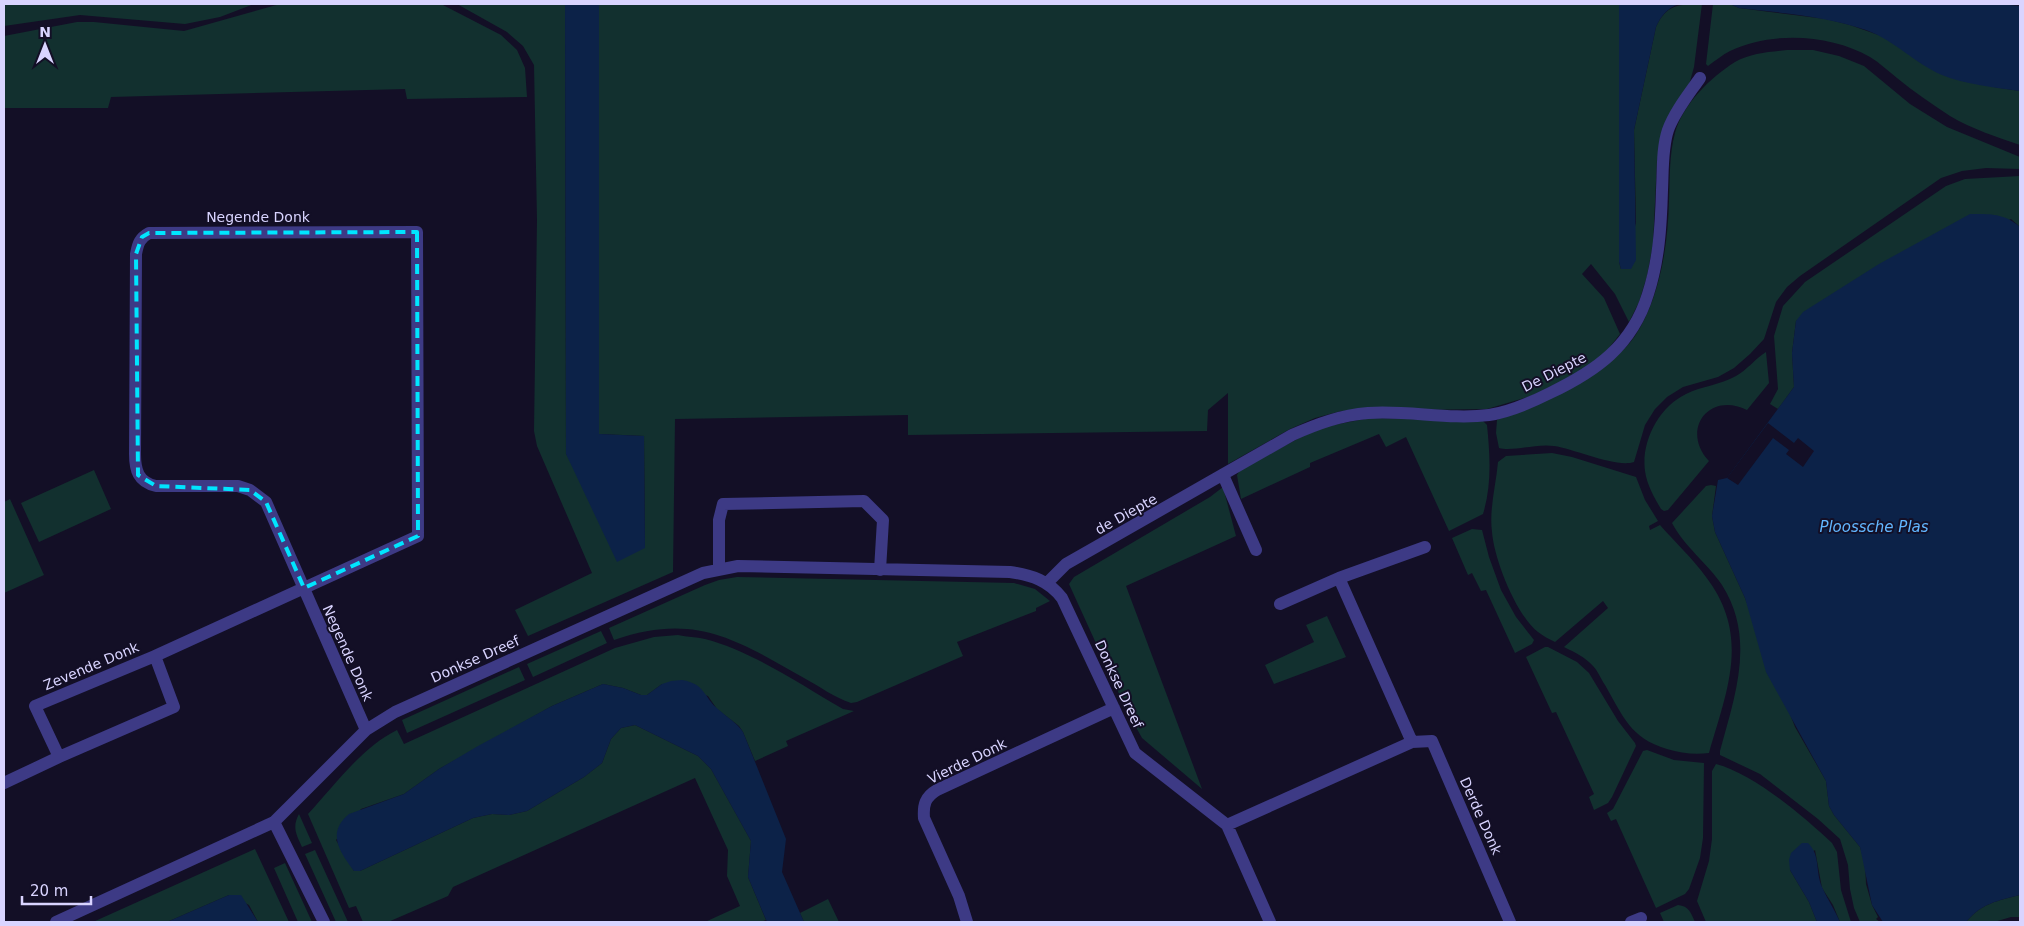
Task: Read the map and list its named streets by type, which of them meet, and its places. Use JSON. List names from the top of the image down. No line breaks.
{"streets":{"street":["Negende Donk","De Diepte","de Diepte","Donkse Dreef","Zevende Donk","Vierde Donk","Derde Donk"]},"crossings":[["Negende Donk","Donkse Dreef"],["Negende Donk","Zevende Donk"],["De Diepte","de Diepte"],["de Diepte","Donkse Dreef"],["Donkse Dreef","Vierde Donk"]],"water":["Ploossche Plas"],"scale_bar":"20 m","north":"top"}
